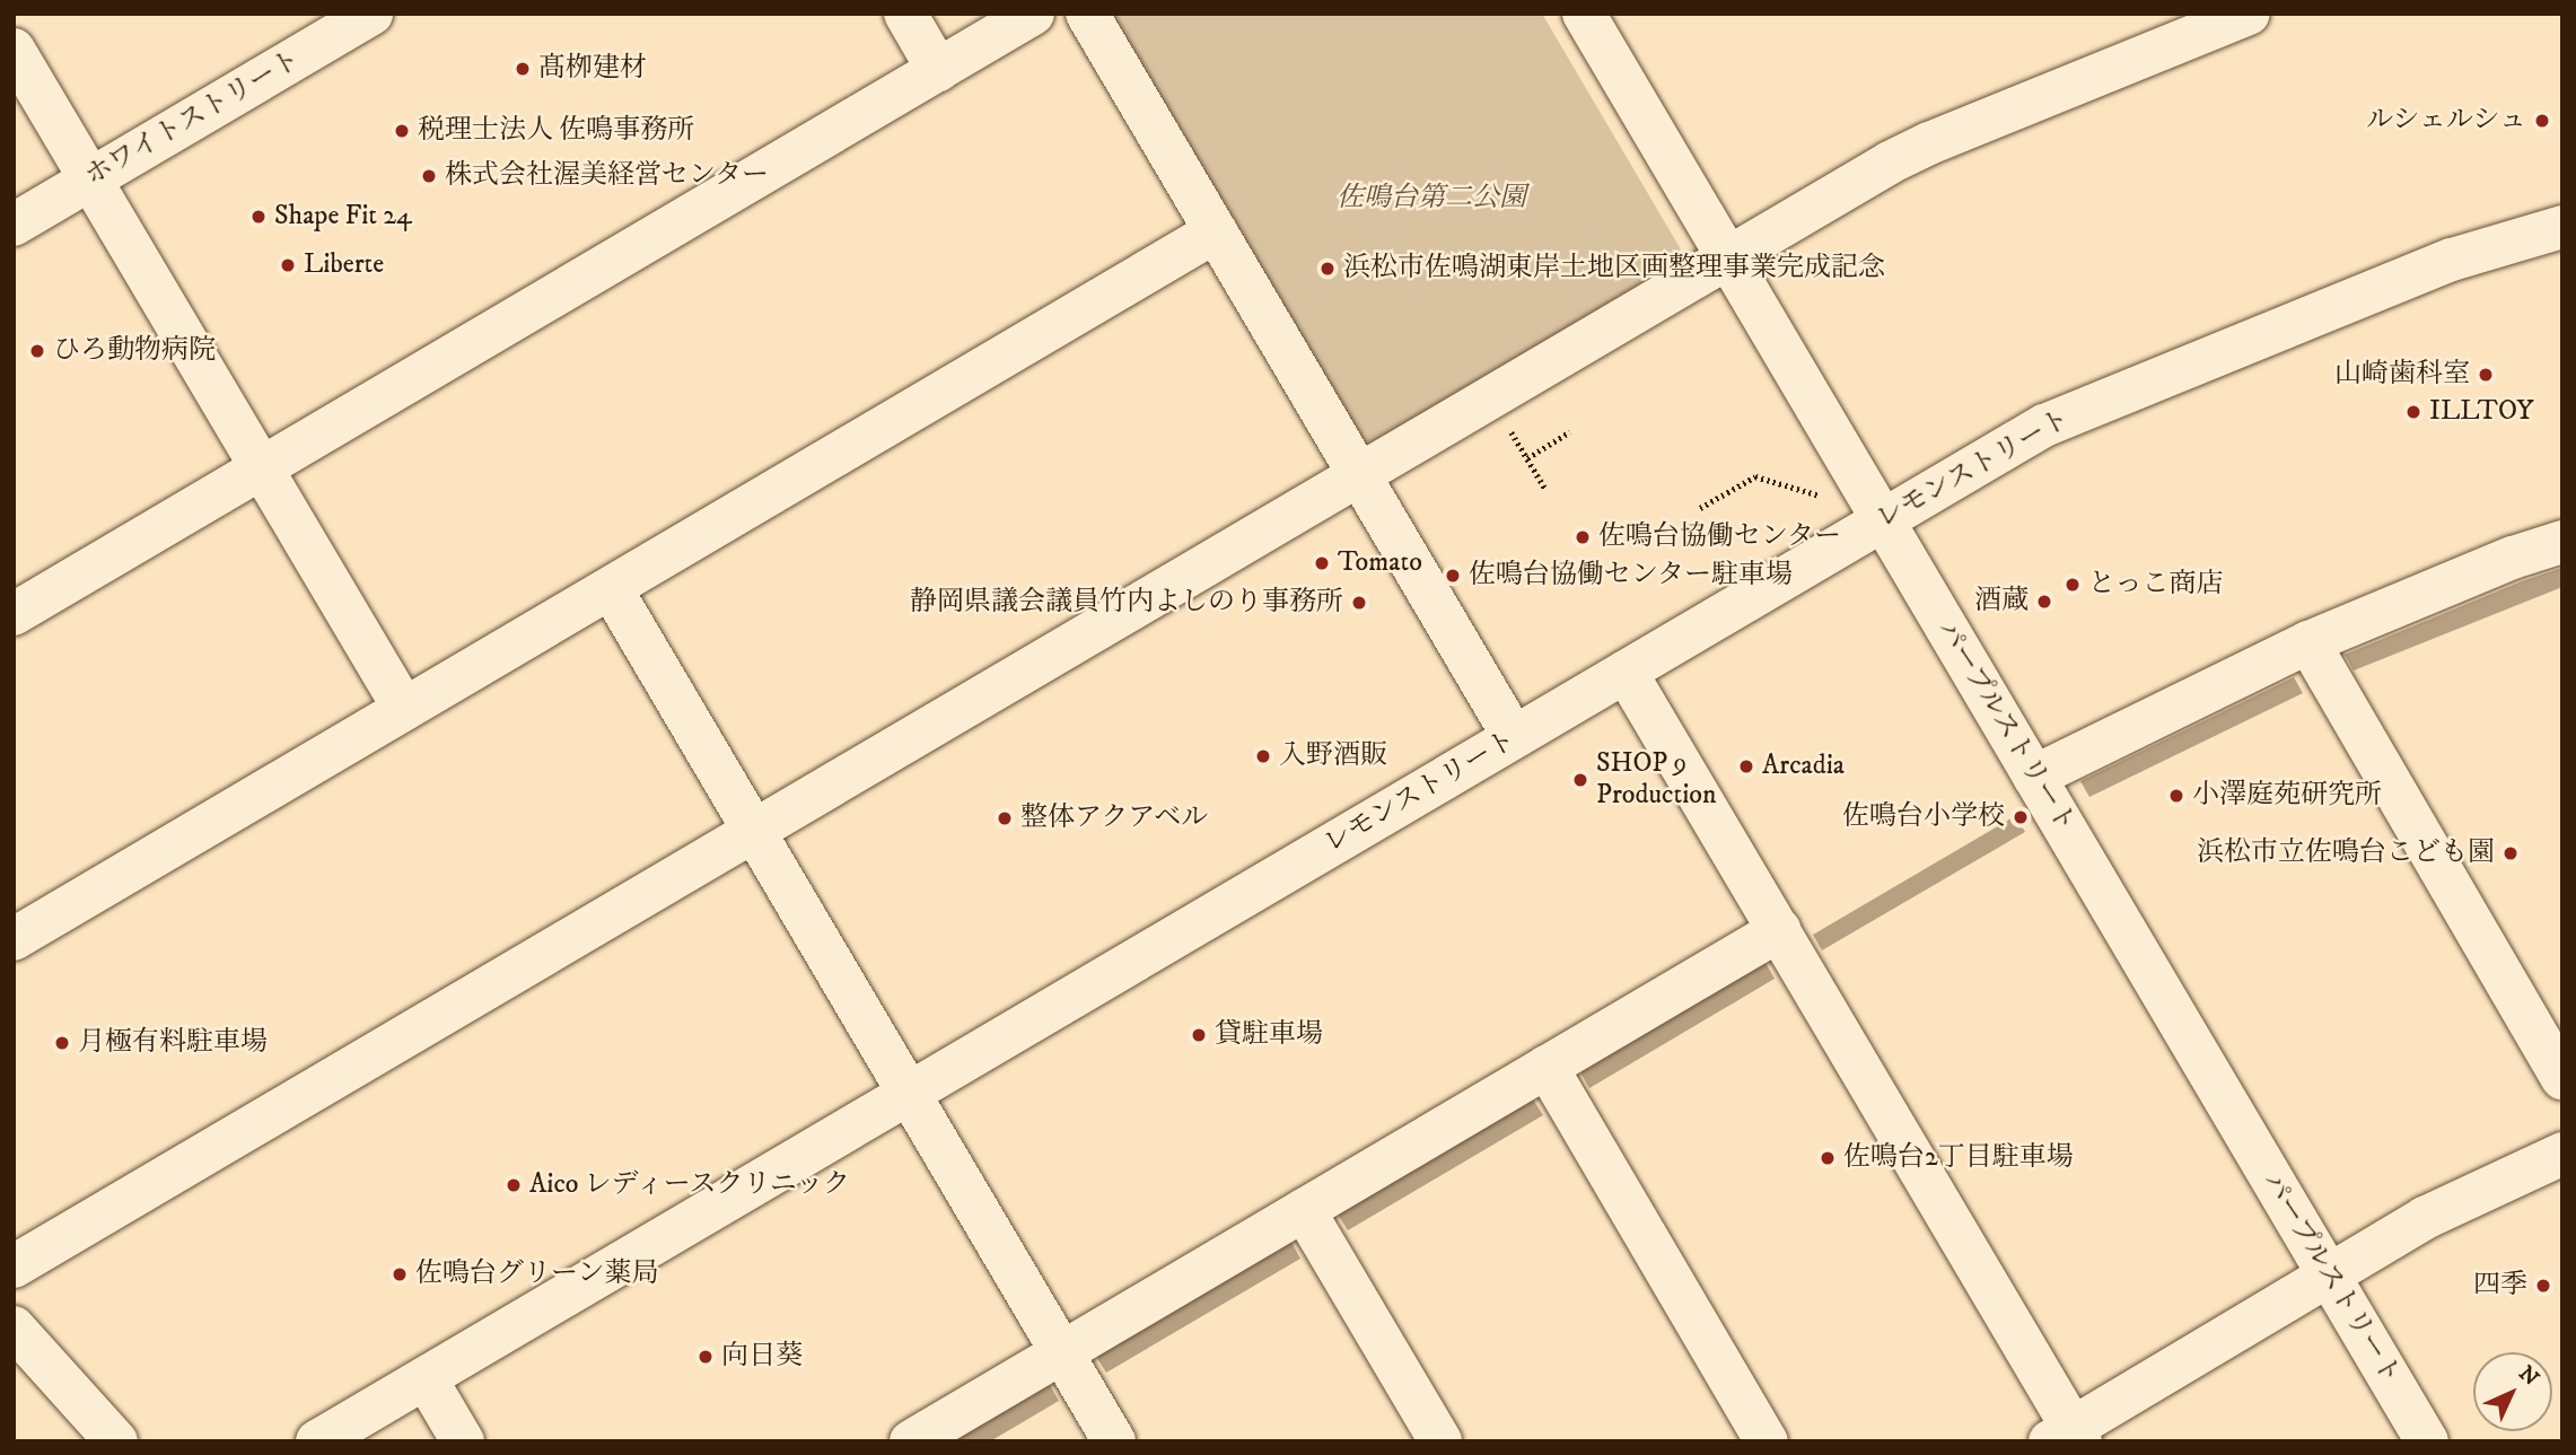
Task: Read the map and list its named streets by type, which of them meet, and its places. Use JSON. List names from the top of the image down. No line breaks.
{"streets":{"street":["ホワイトストリート","レモンストリート","パープルストリート"]},"crossings":[["レモンストリート","パープルストリート"]],"parks":["佐鳴台第二公園"],"places":["髙栁建材","ルシェルシュ","税理士法人 佐鳴事務所","株式会社渥美経営センター","Shape Fit 24","Liberte","浜松市佐鳴湖東岸土地区画整理事業完成記念","ひろ動物病院","山崎歯科室","ILLTOY","佐鳴台協働センター","Tomato","佐鳴台協働センター駐車場","とっこ商店","酒蔵","静岡県議会議員竹内よしのり事務所","入野酒販","Arcadia","SHOP 9 Production","小澤庭苑研究所","佐鳴台小学校","整体アクアベル","浜松市立佐鳴台こども園","貸駐車場","月極有料駐車場","佐鳴台2丁目駐車場","Aico レディースクリニック","佐鳴台グリーン薬局","四季","向日葵"],"north":"top right"}
